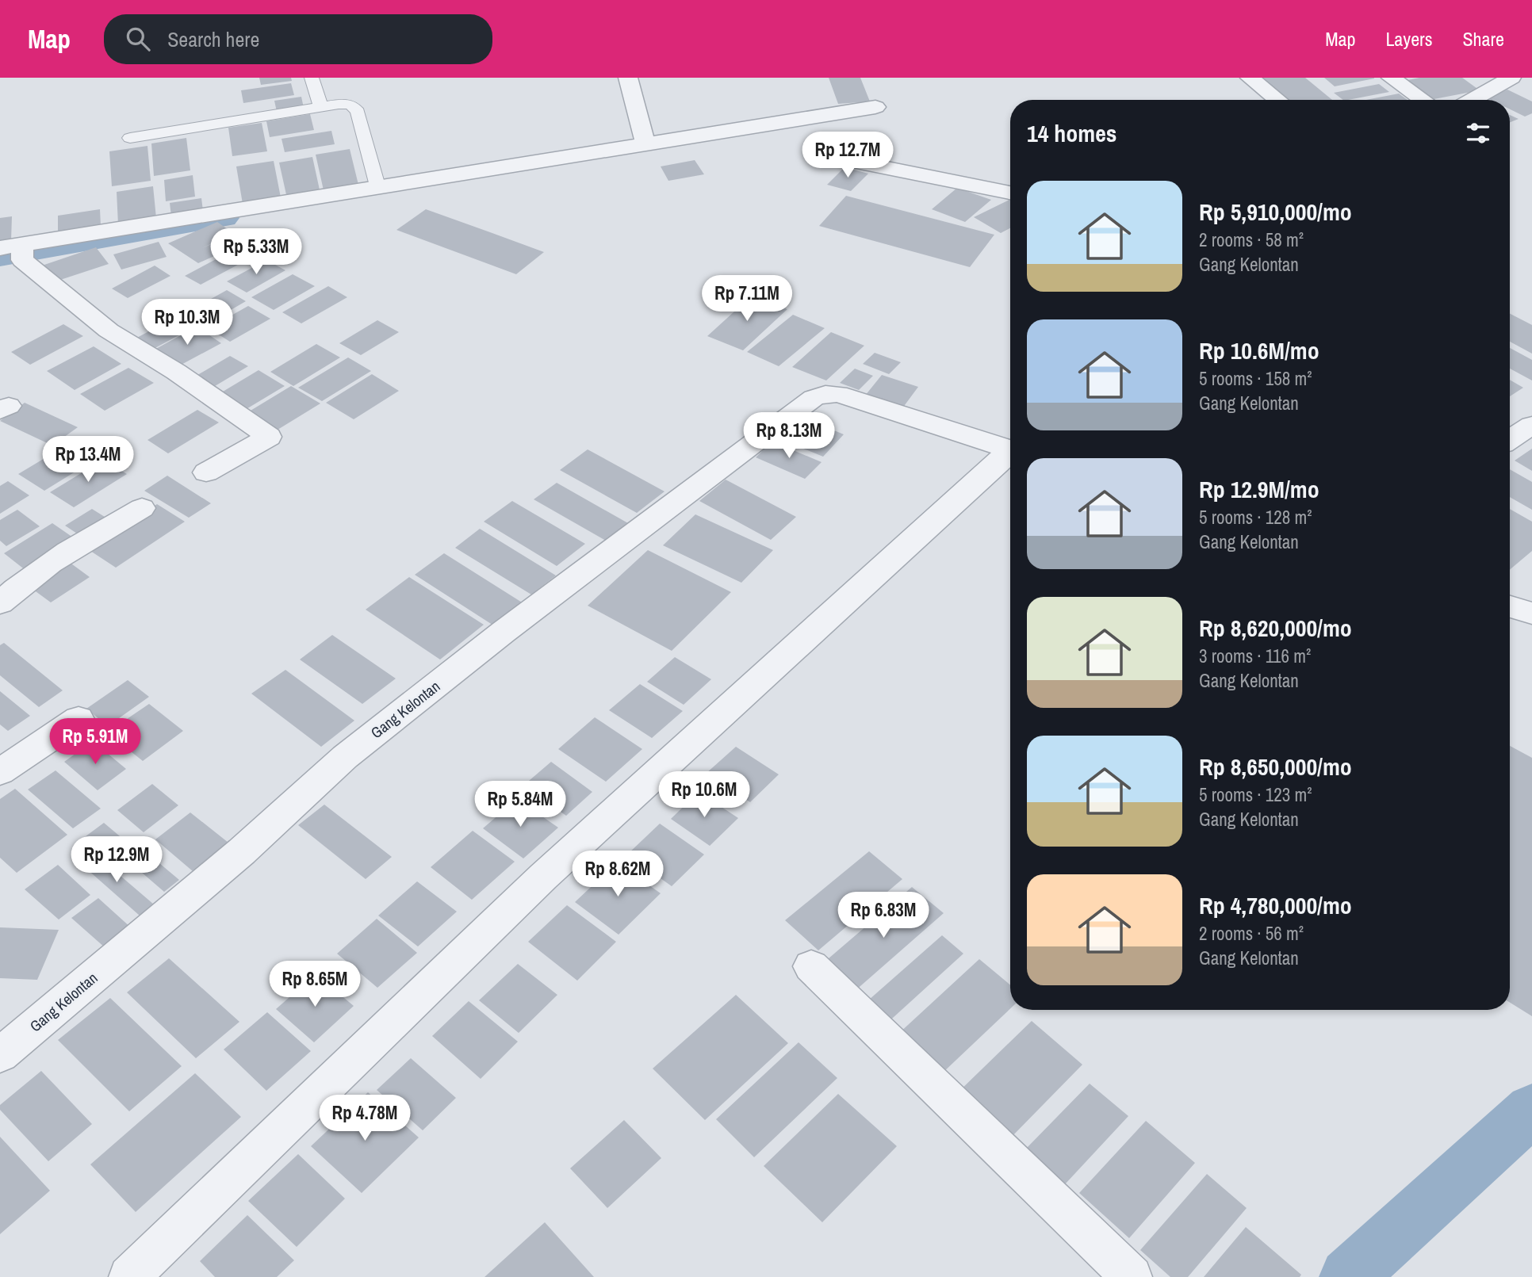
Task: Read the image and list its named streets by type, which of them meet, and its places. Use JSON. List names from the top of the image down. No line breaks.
{"streets":{"street":["Gang Kelontan"]},"page":{"header":"Map","search":"Search here","nav":["Map","Layers","Share"],"heading":"14 homes","price":["Rp 12.7M","Rp 5.33M","Rp 7.11M","Rp 10.3M","Rp 8.13M","Rp 13.4M","Rp 5.91M","Rp 10.6M","Rp 5.84M","Rp 12.9M","Rp 8.62M","Rp 6.83M","Rp 8.65M","Rp 4.78M"],"list":[{"name":"Rp 5,910,000/mo","note":"2 rooms · 58 m² · Gang Kelontan"},{"name":"Rp 10.6M/mo","note":"5 rooms · 158 m² · Gang Kelontan"},{"name":"Rp 12.9M/mo","note":"5 rooms · 128 m² · Gang Kelontan"},{"name":"Rp 8,620,000/mo","note":"3 rooms · 116 m² · Gang Kelontan"},{"name":"Rp 8,650,000/mo","note":"5 rooms · 123 m² · Gang Kelontan"},{"name":"Rp 4,780,000/mo","note":"2 rooms · 56 m² · Gang Kelontan"}]}}
